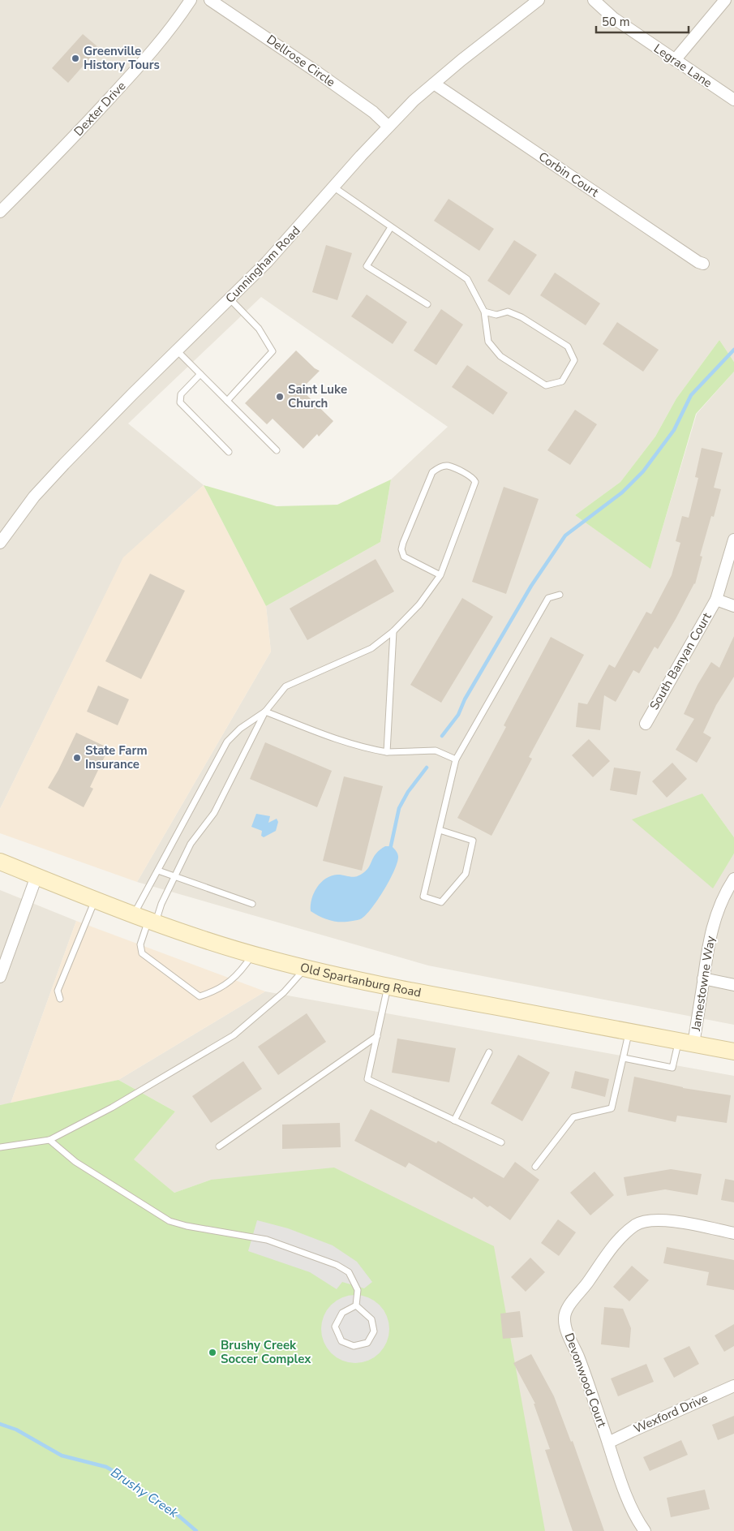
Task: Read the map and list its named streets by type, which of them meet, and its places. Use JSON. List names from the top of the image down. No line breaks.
{"streets":{"main road":["Old Spartanburg Road"],"street":["Dellrose Circle","Legrae Lane","Dexter Drive","Corbin Court","Cunningham Road","South Banyan Court","Jamestowne Way","Devonwood Court","Wexford Drive"]},"crossings":[["Dellrose Circle","Cunningham Road"],["Corbin Court","Cunningham Road"],["Old Spartanburg Road","Jamestowne Way"],["Devonwood Court","Wexford Drive"]],"water":["Brushy Creek"],"places":["Greenville History Tours","Saint Luke Church","State Farm Insurance","Brushy Creek Soccer Complex"],"scale_bar":"50 m"}
